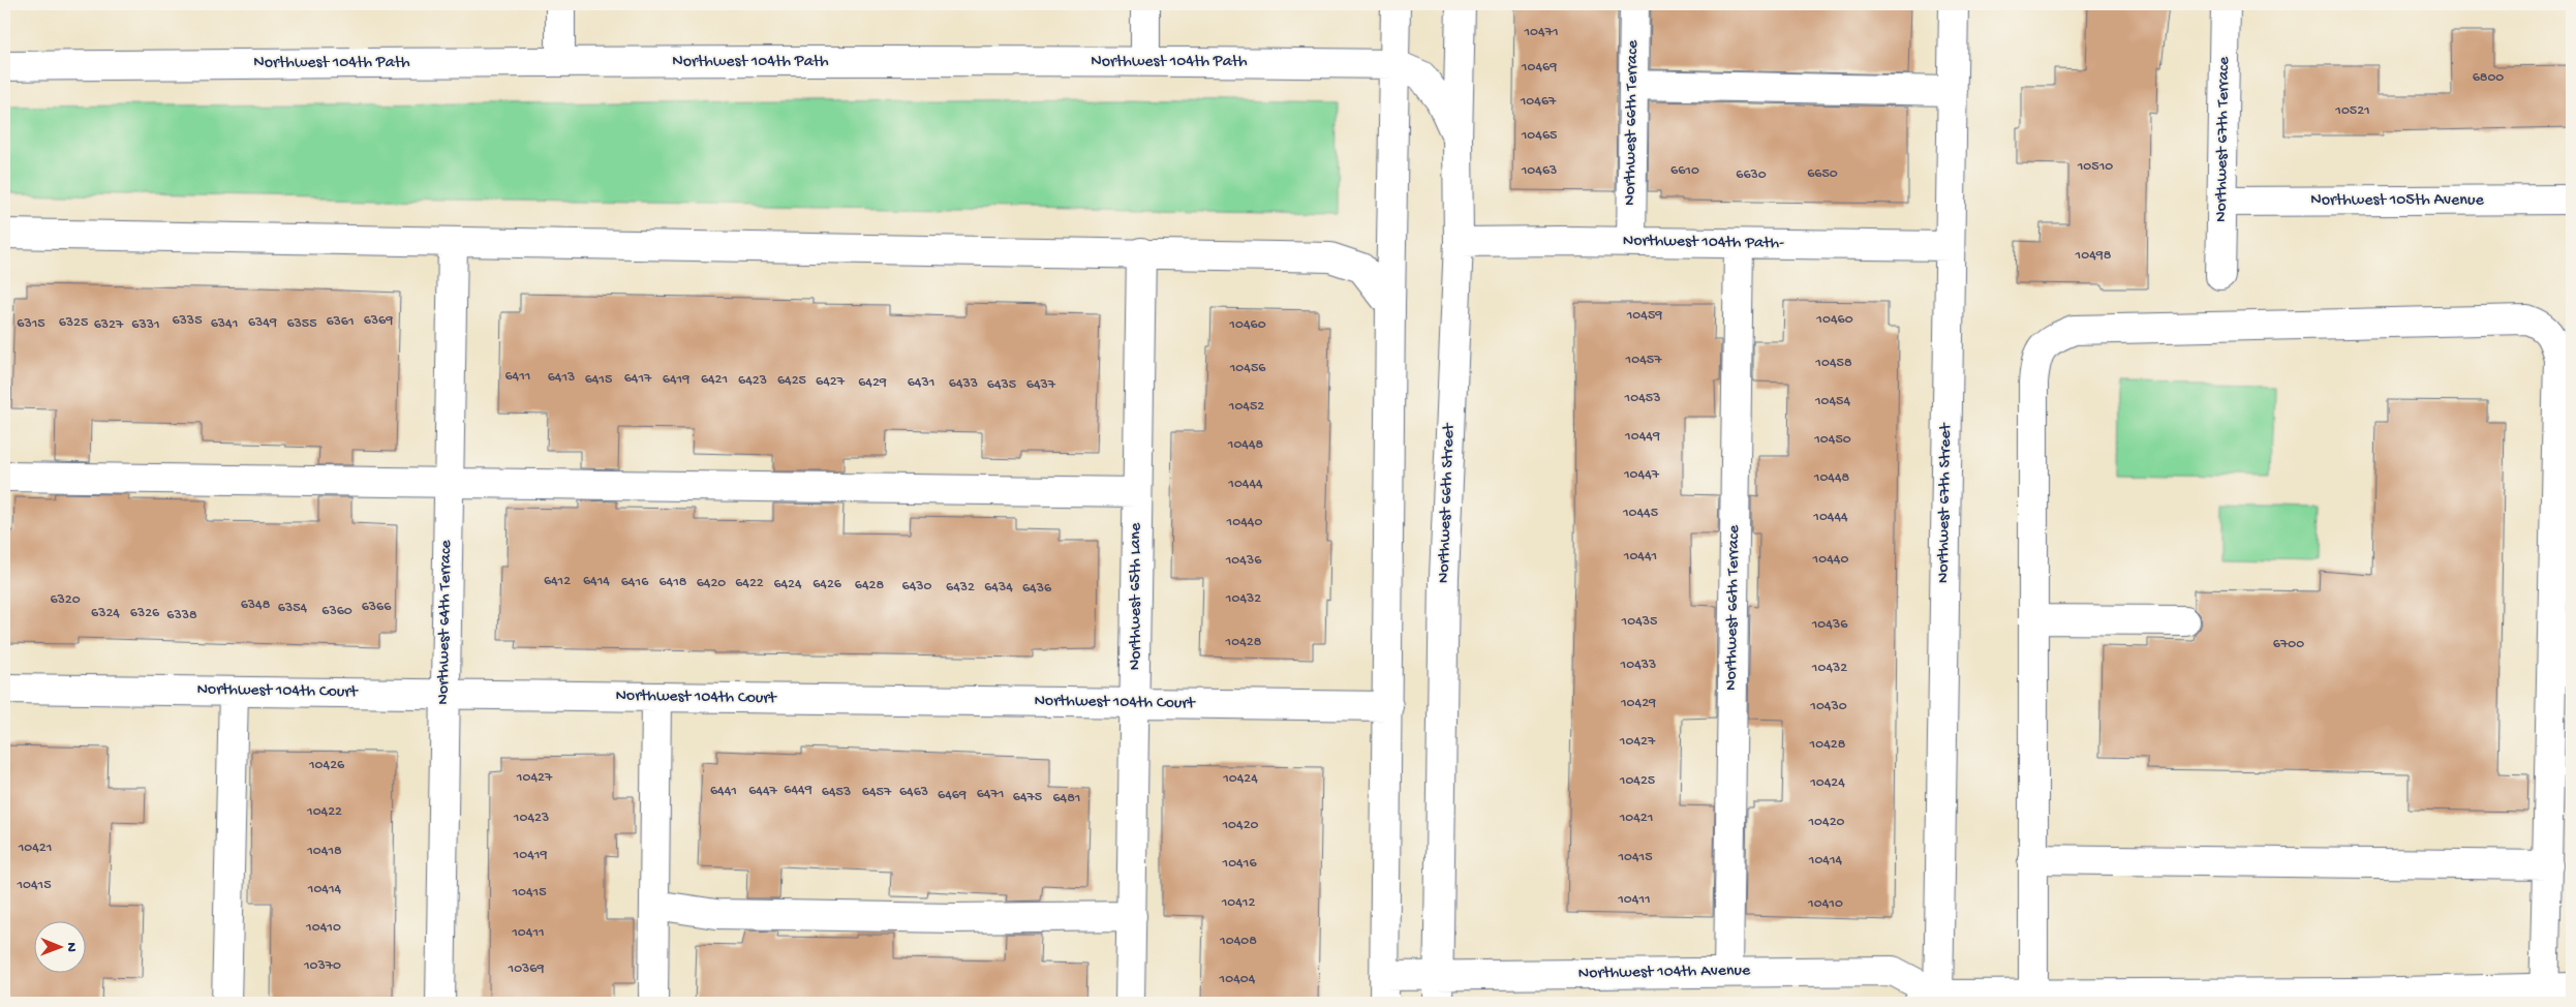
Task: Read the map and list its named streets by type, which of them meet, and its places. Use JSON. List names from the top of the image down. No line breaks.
{"streets":{"street":["Northwest 104th Path","Northwest 66th Terrace","Northwest 67th Terrace","Northwest 105th Avenue","Northwest 104th Path-","Northwest 66th Street","Northwest 67th Street","Northwest 65th Lane","Northwest 64th Terrace","Northwest 104th Court","Northwest 104th Avenue"]},"crossings":[["Northwest 104th Path","Northwest 66th Street"],["Northwest 66th Terrace","Northwest 104th Path-"],["Northwest 66th Terrace","Northwest 104th Avenue"],["Northwest 67th Terrace","Northwest 105th Avenue"],["Northwest 104th Path-","Northwest 66th Street"],["Northwest 104th Path-","Northwest 67th Street"],["Northwest 66th Street","Northwest 104th Avenue"],["Northwest 67th Street","Northwest 104th Avenue"],["Northwest 65th Lane","Northwest 104th Court"],["Northwest 64th Terrace","Northwest 104th Court"]],"house_numbers":["10471","10469","6800","10467","10521","10465","10510","10463","6610","6650","6630","10498","10459","10460","6335","6369","6361","6325","6349","6315","6341","6355","6327","6331","10460","10457","10458","10456","6411","6413","6417","6415","6419","6421","6423","6425","6427","6429","6431","6433","6435","6437","10453","10454","10452","10449","10450","10448","10447","10448","10444","10445","10444","10440","10441","10440","10436","6412","6414","6416","6418","6420","6422","6424","6426","6428","6430","6432","6434","6436","10432","6320","6348","6366","6354","6360","6324","6326","6338","10435","10436","10428","6700","10433","10432","10429","10430","10427","10428","10426","10427","10424","10425","10424","6449","6441","6447","6453","6457","6463","6471","6469","6475","6481","10422","10423","10421","10420","10420","10421","10418","10419","10415","10414","10416","10415","10414","10415","10411","10412","10410","10410","10411","10408","10370","10369","10404"],"north":"right"}
